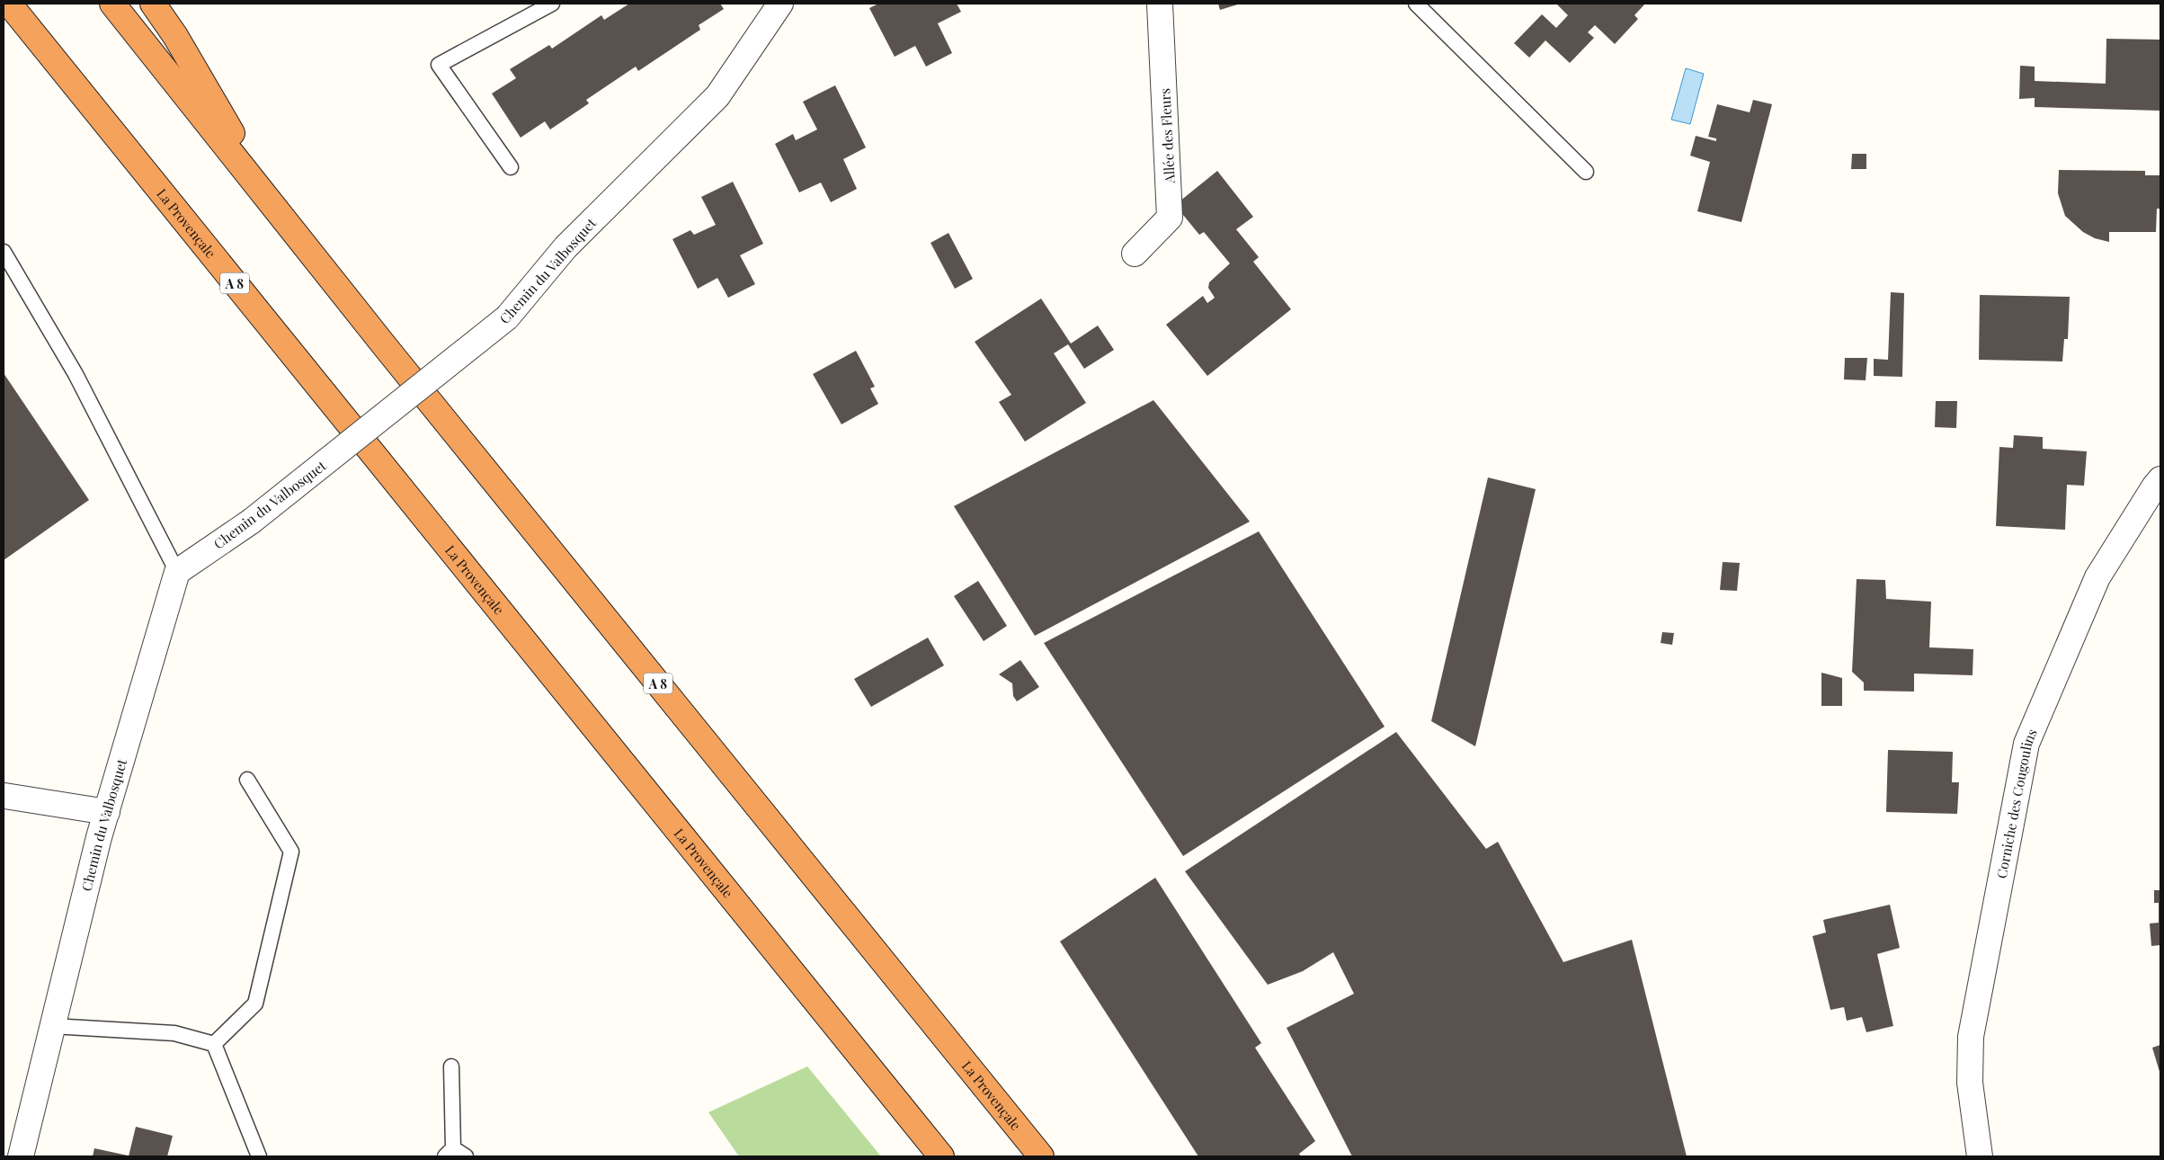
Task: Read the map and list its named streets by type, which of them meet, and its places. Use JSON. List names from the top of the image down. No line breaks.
{"streets":{"highway":["La Provençale","A 8"],"street":["Allée des Fleurs","Chemin du Valbosquet","Corniche des Cougoulins"]}}
